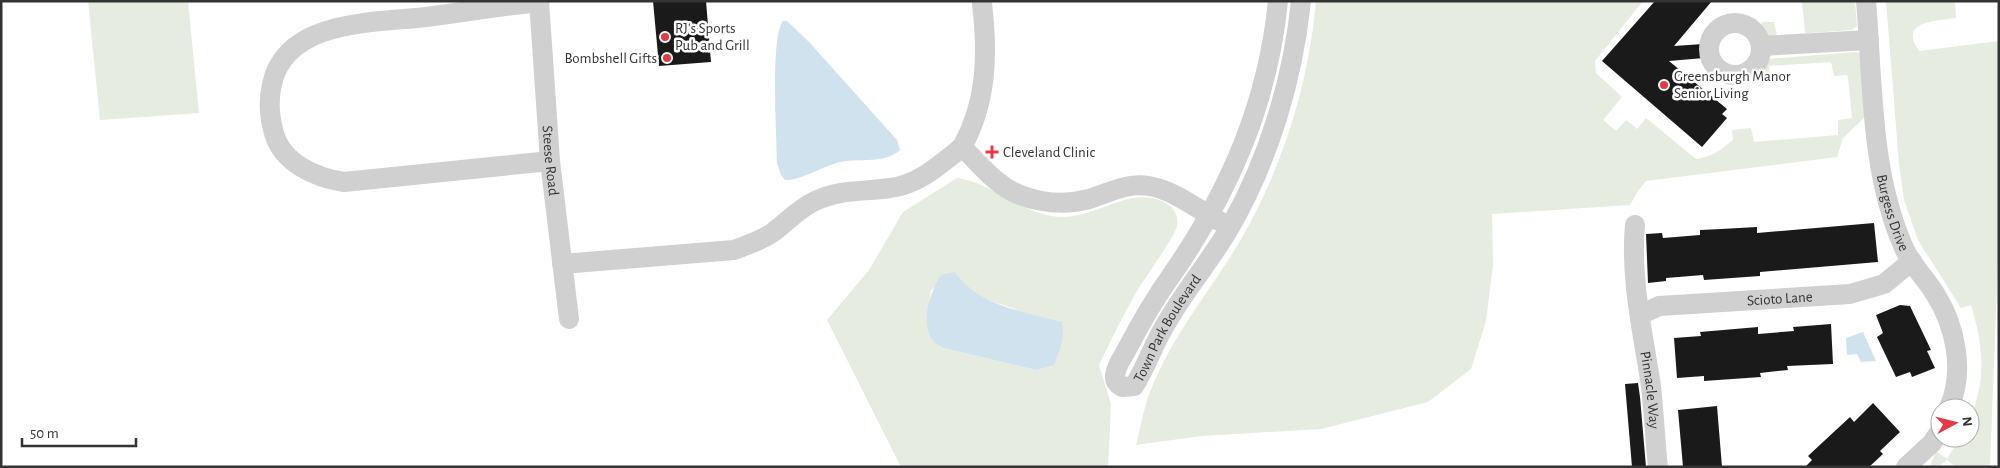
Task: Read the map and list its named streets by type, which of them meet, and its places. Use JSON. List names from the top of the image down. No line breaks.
{"streets":{"street":["Steese Road","Burgess Drive","Scioto Lane","Town Park Boulevard","Pinnacle Way"]},"crossings":[["Burgess Drive","Scioto Lane"],["Scioto Lane","Pinnacle Way"]],"places":{"other":["RJ's Sports Pub and Grill","Bombshell Gifts","Greensburgh Manor Senior Living"],"health":["Cleveland Clinic"]},"scale_bar":"50 m","north":"right"}
